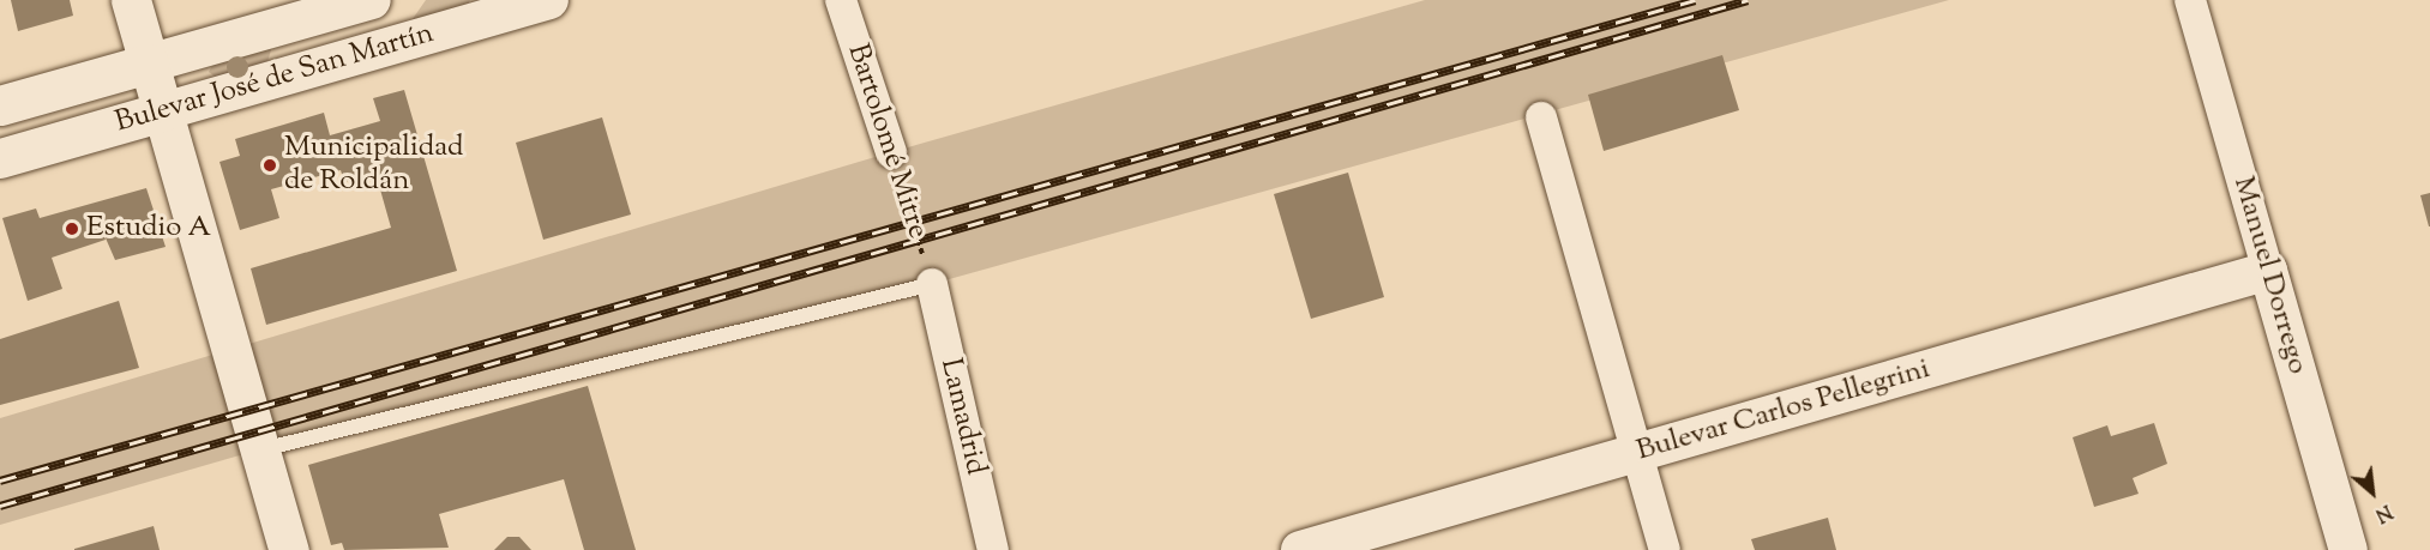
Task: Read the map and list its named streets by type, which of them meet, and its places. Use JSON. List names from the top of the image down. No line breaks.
{"streets":{"main road":["Bulevar José de San Martín"],"street":["Bartolomé Mitre","Manuel Dorrego","Bulevar Carlos Pellegrini","Lamadrid"]},"crossings":[["Bartolomé Mitre","Lamadrid"],["Manuel Dorrego","Bulevar Carlos Pellegrini"]],"places":["Municipalidad de Roldán","Estudio A"],"north":"bottom right"}
